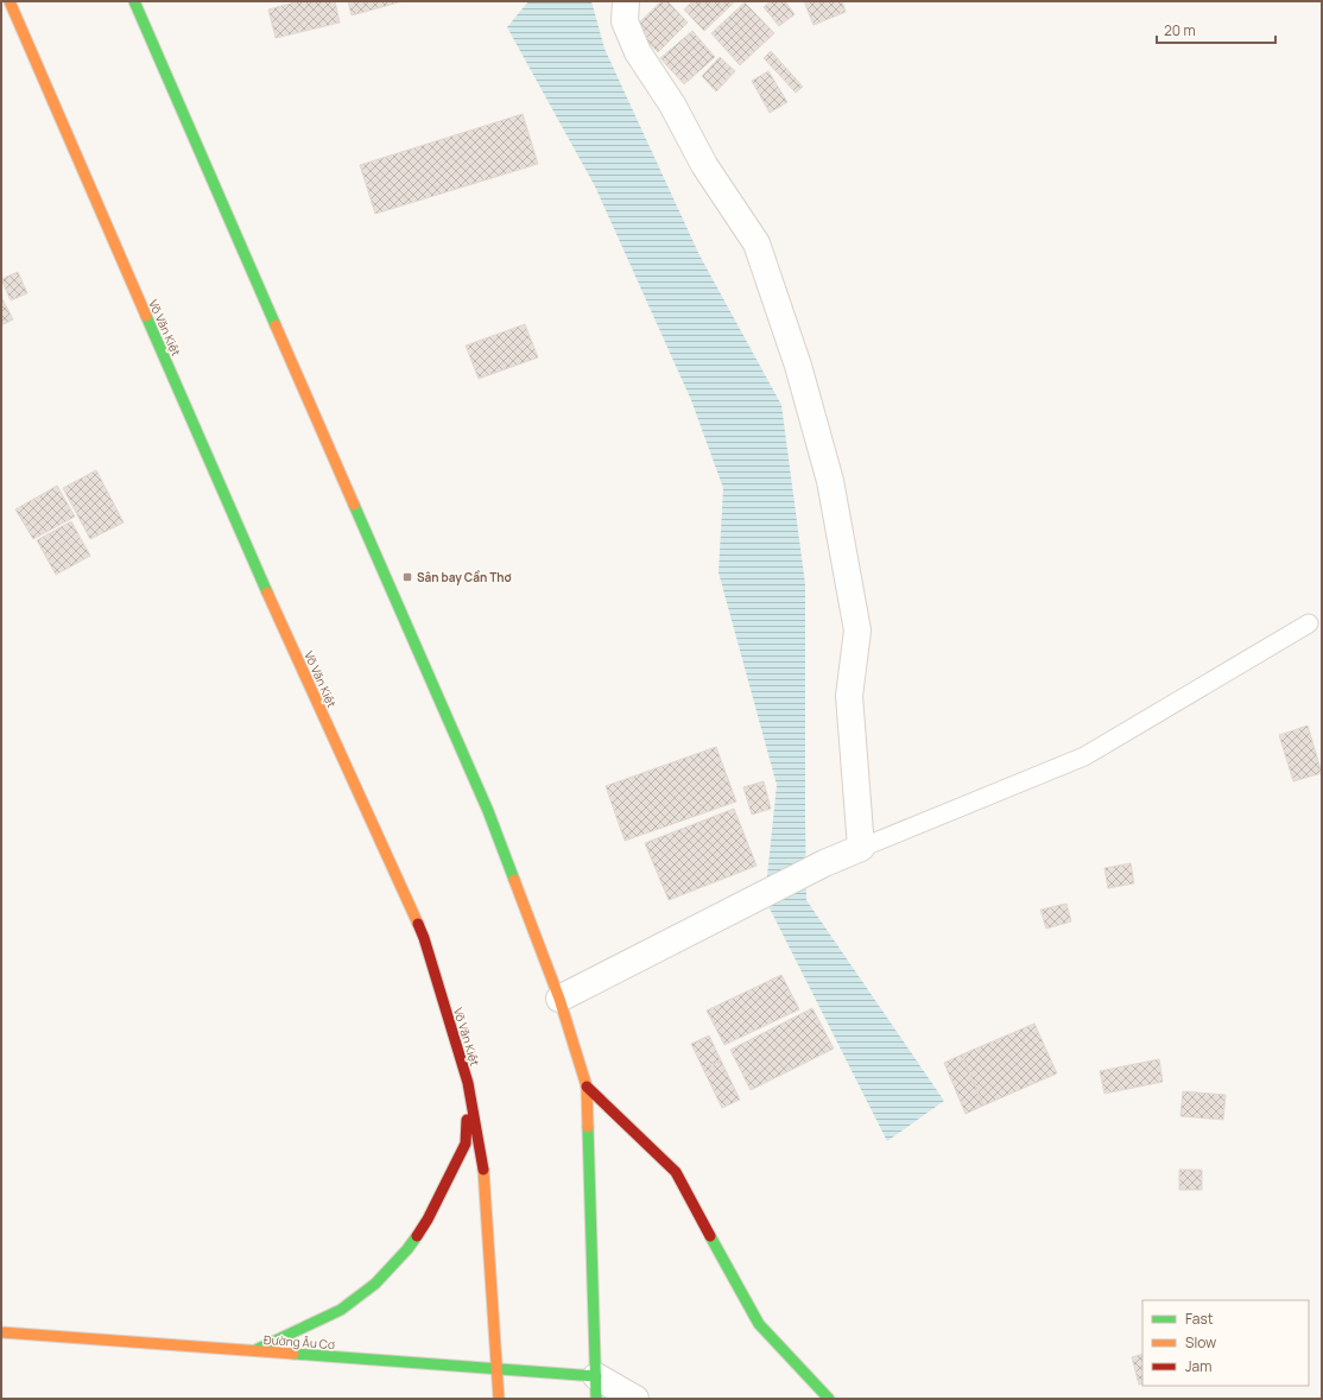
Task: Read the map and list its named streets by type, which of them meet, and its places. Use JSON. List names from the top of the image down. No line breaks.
{"streets":{"main road":["Võ Văn Kiệt","Đường Âu Cơ"]},"crossings":[["Võ Văn Kiệt","Đường Âu Cơ"]],"places":{"transit":["Sân bay Cần Thơ"]},"legend":["Fast","Slow","Jam"],"scale_bar":"20 m"}
